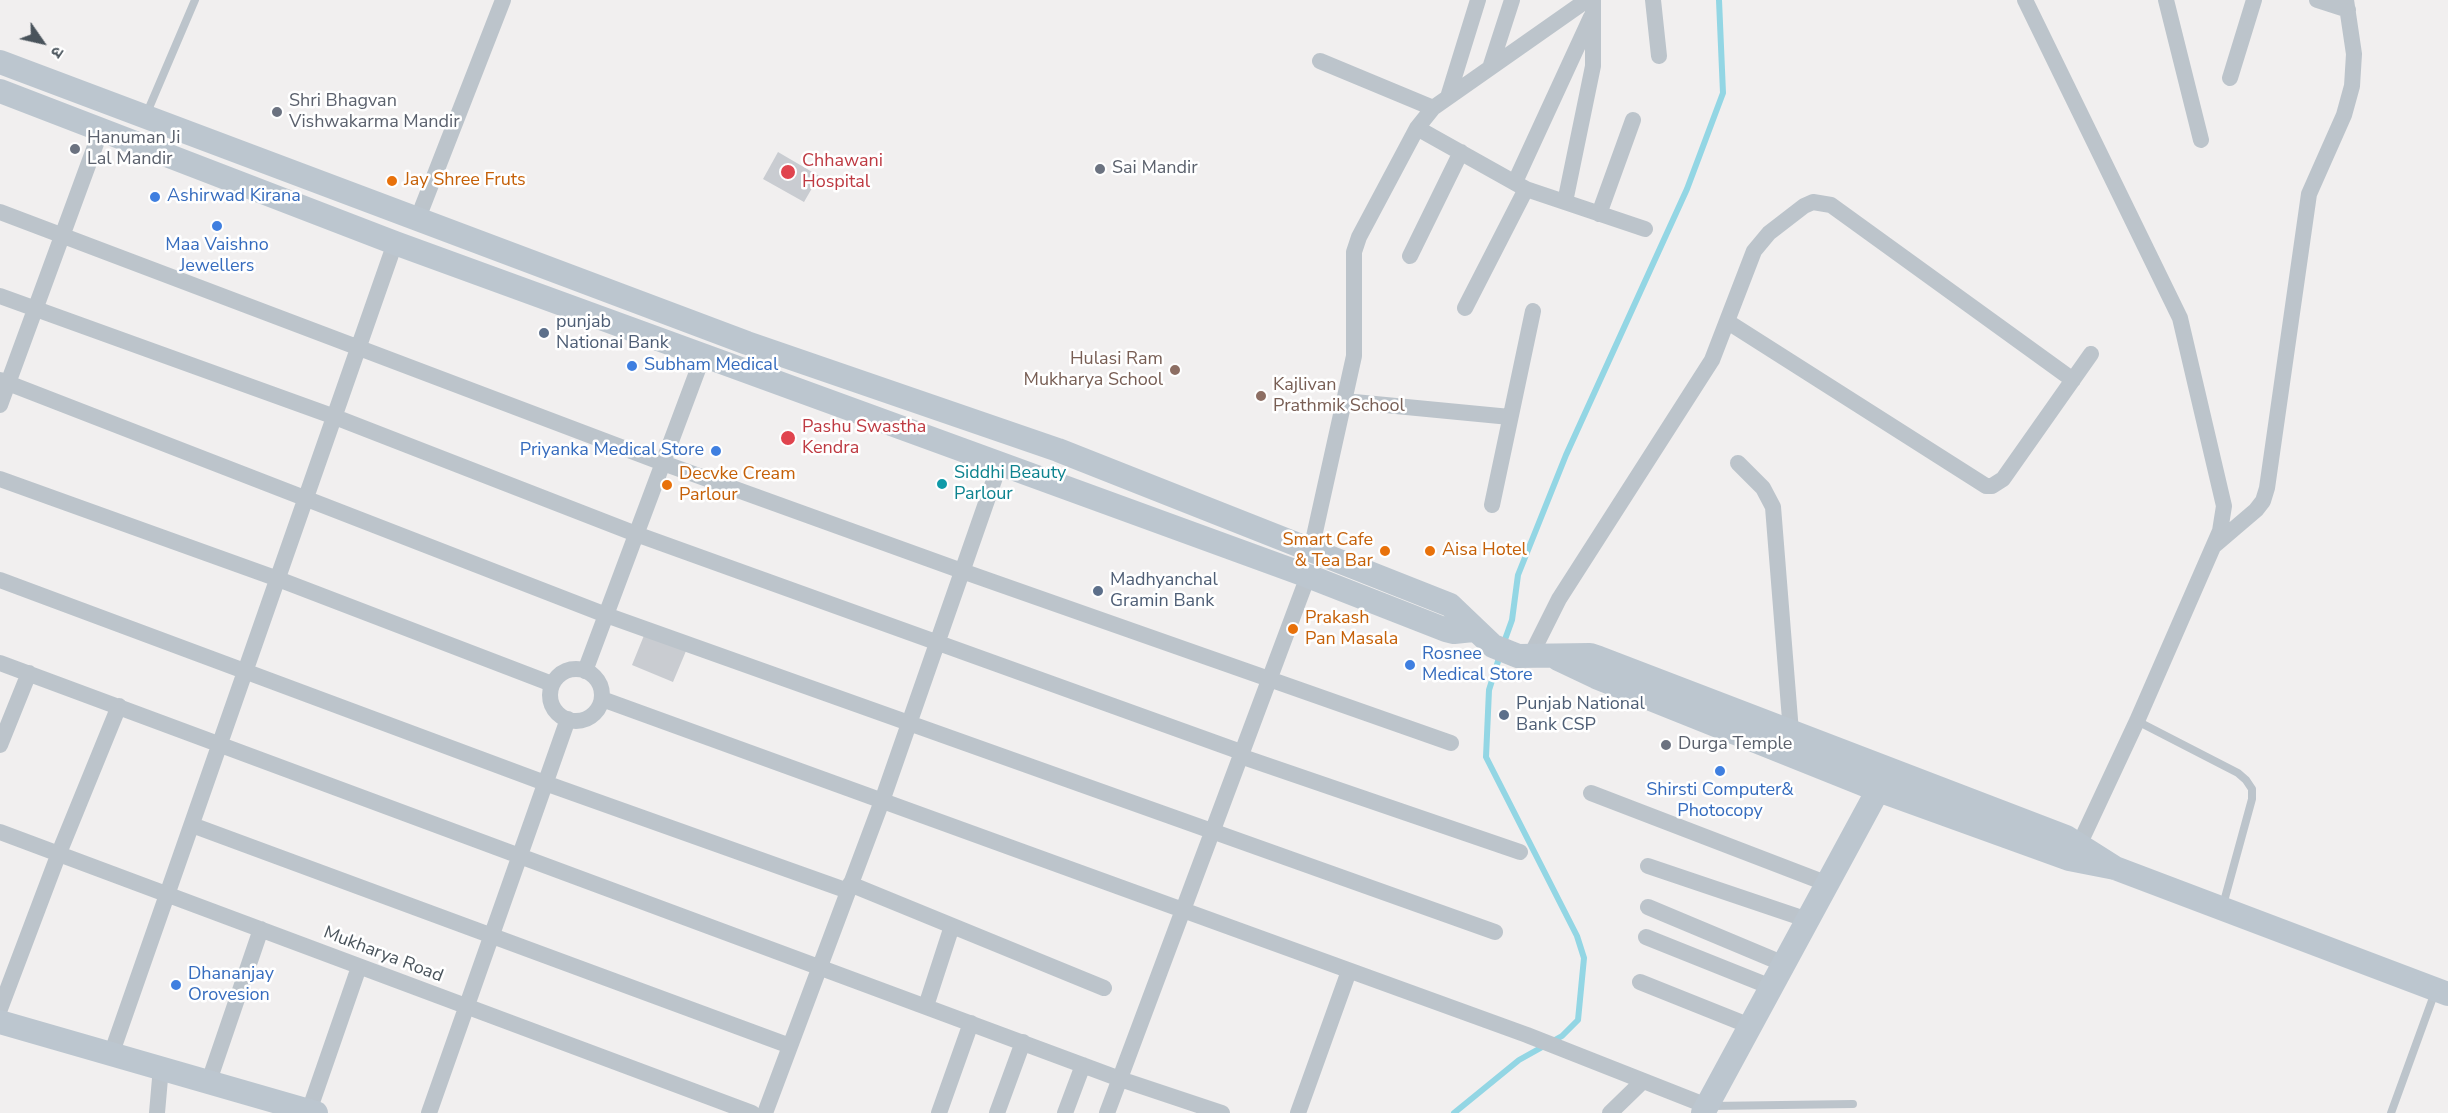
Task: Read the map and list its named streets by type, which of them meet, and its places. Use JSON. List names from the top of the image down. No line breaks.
{"streets":{"street":["Mukharya Road"]},"places":["Shri Bhagvan Vishwakarma Mandir","Hanuman Ji Lal Mandir","Sai Mandir","Chhawani Hospital","Jay Shree Fruts","Ashirwad Kirana","Maa Vaishno Jewellers","punjab Nationai Bank","Subham Medical","Hulasi Ram Mukharya School","Kajlivan Prathmik School","Pashu Swastha Kendra","Priyanka Medical Store","Siddhi Beauty Parlour","Decvke Cream Parlour","Smart Cafe & Tea Bar","Aisa Hotel","Madhyanchal Gramin Bank","Prakash Pan Masala","Rosnee Medical Store","Punjab National Bank CSP","Durga Temple","Shirsti Computer& Photocopy","Dhananjay Orovesion"],"north":"bottom right"}
